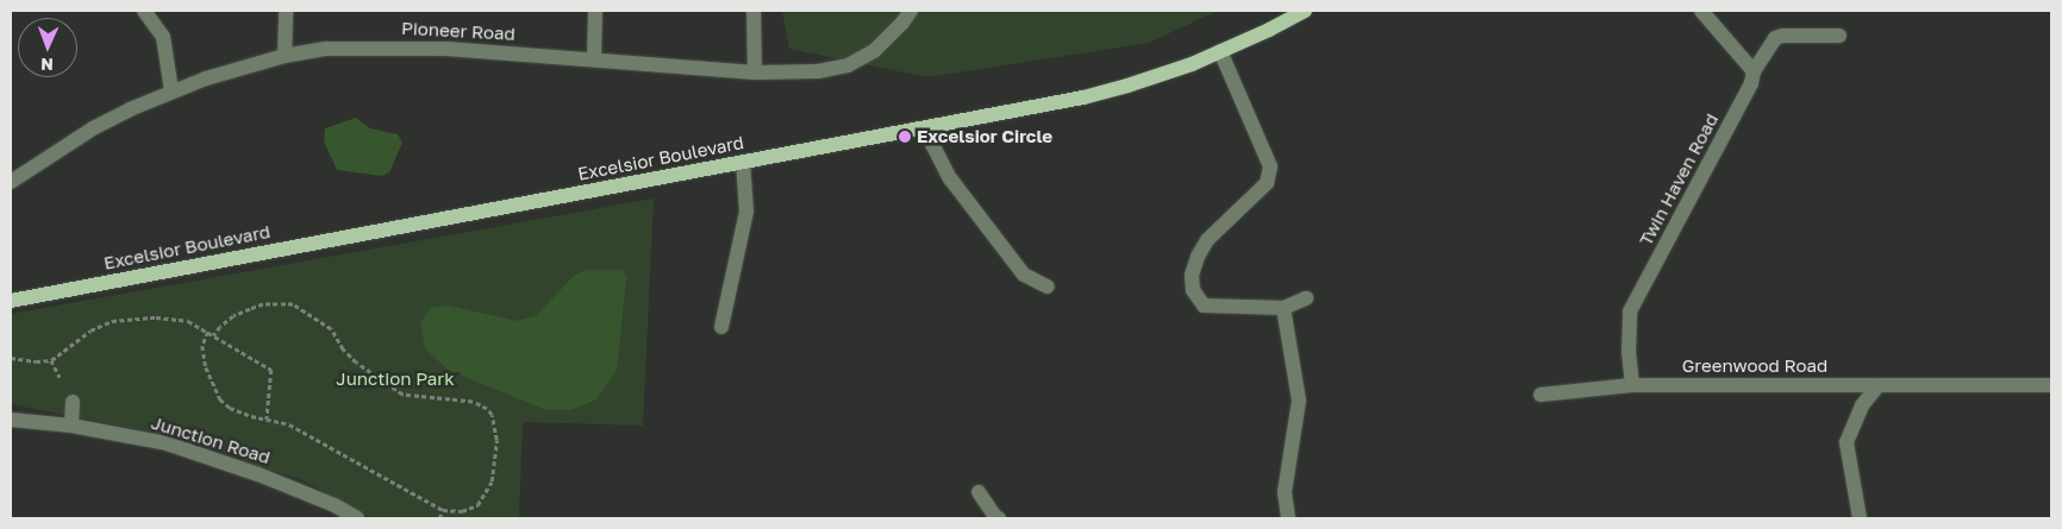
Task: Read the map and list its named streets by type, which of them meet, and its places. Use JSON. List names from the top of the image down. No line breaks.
{"streets":{"main road":["Excelsior Boulevard"],"street":["Pioneer Road","Twin Haven Road","Greenwood Road","Junction Road"]},"crossings":[["Twin Haven Road","Greenwood Road"]],"parks":["Junction Park"],"places":["Excelsior Circle"],"north":"bottom"}
